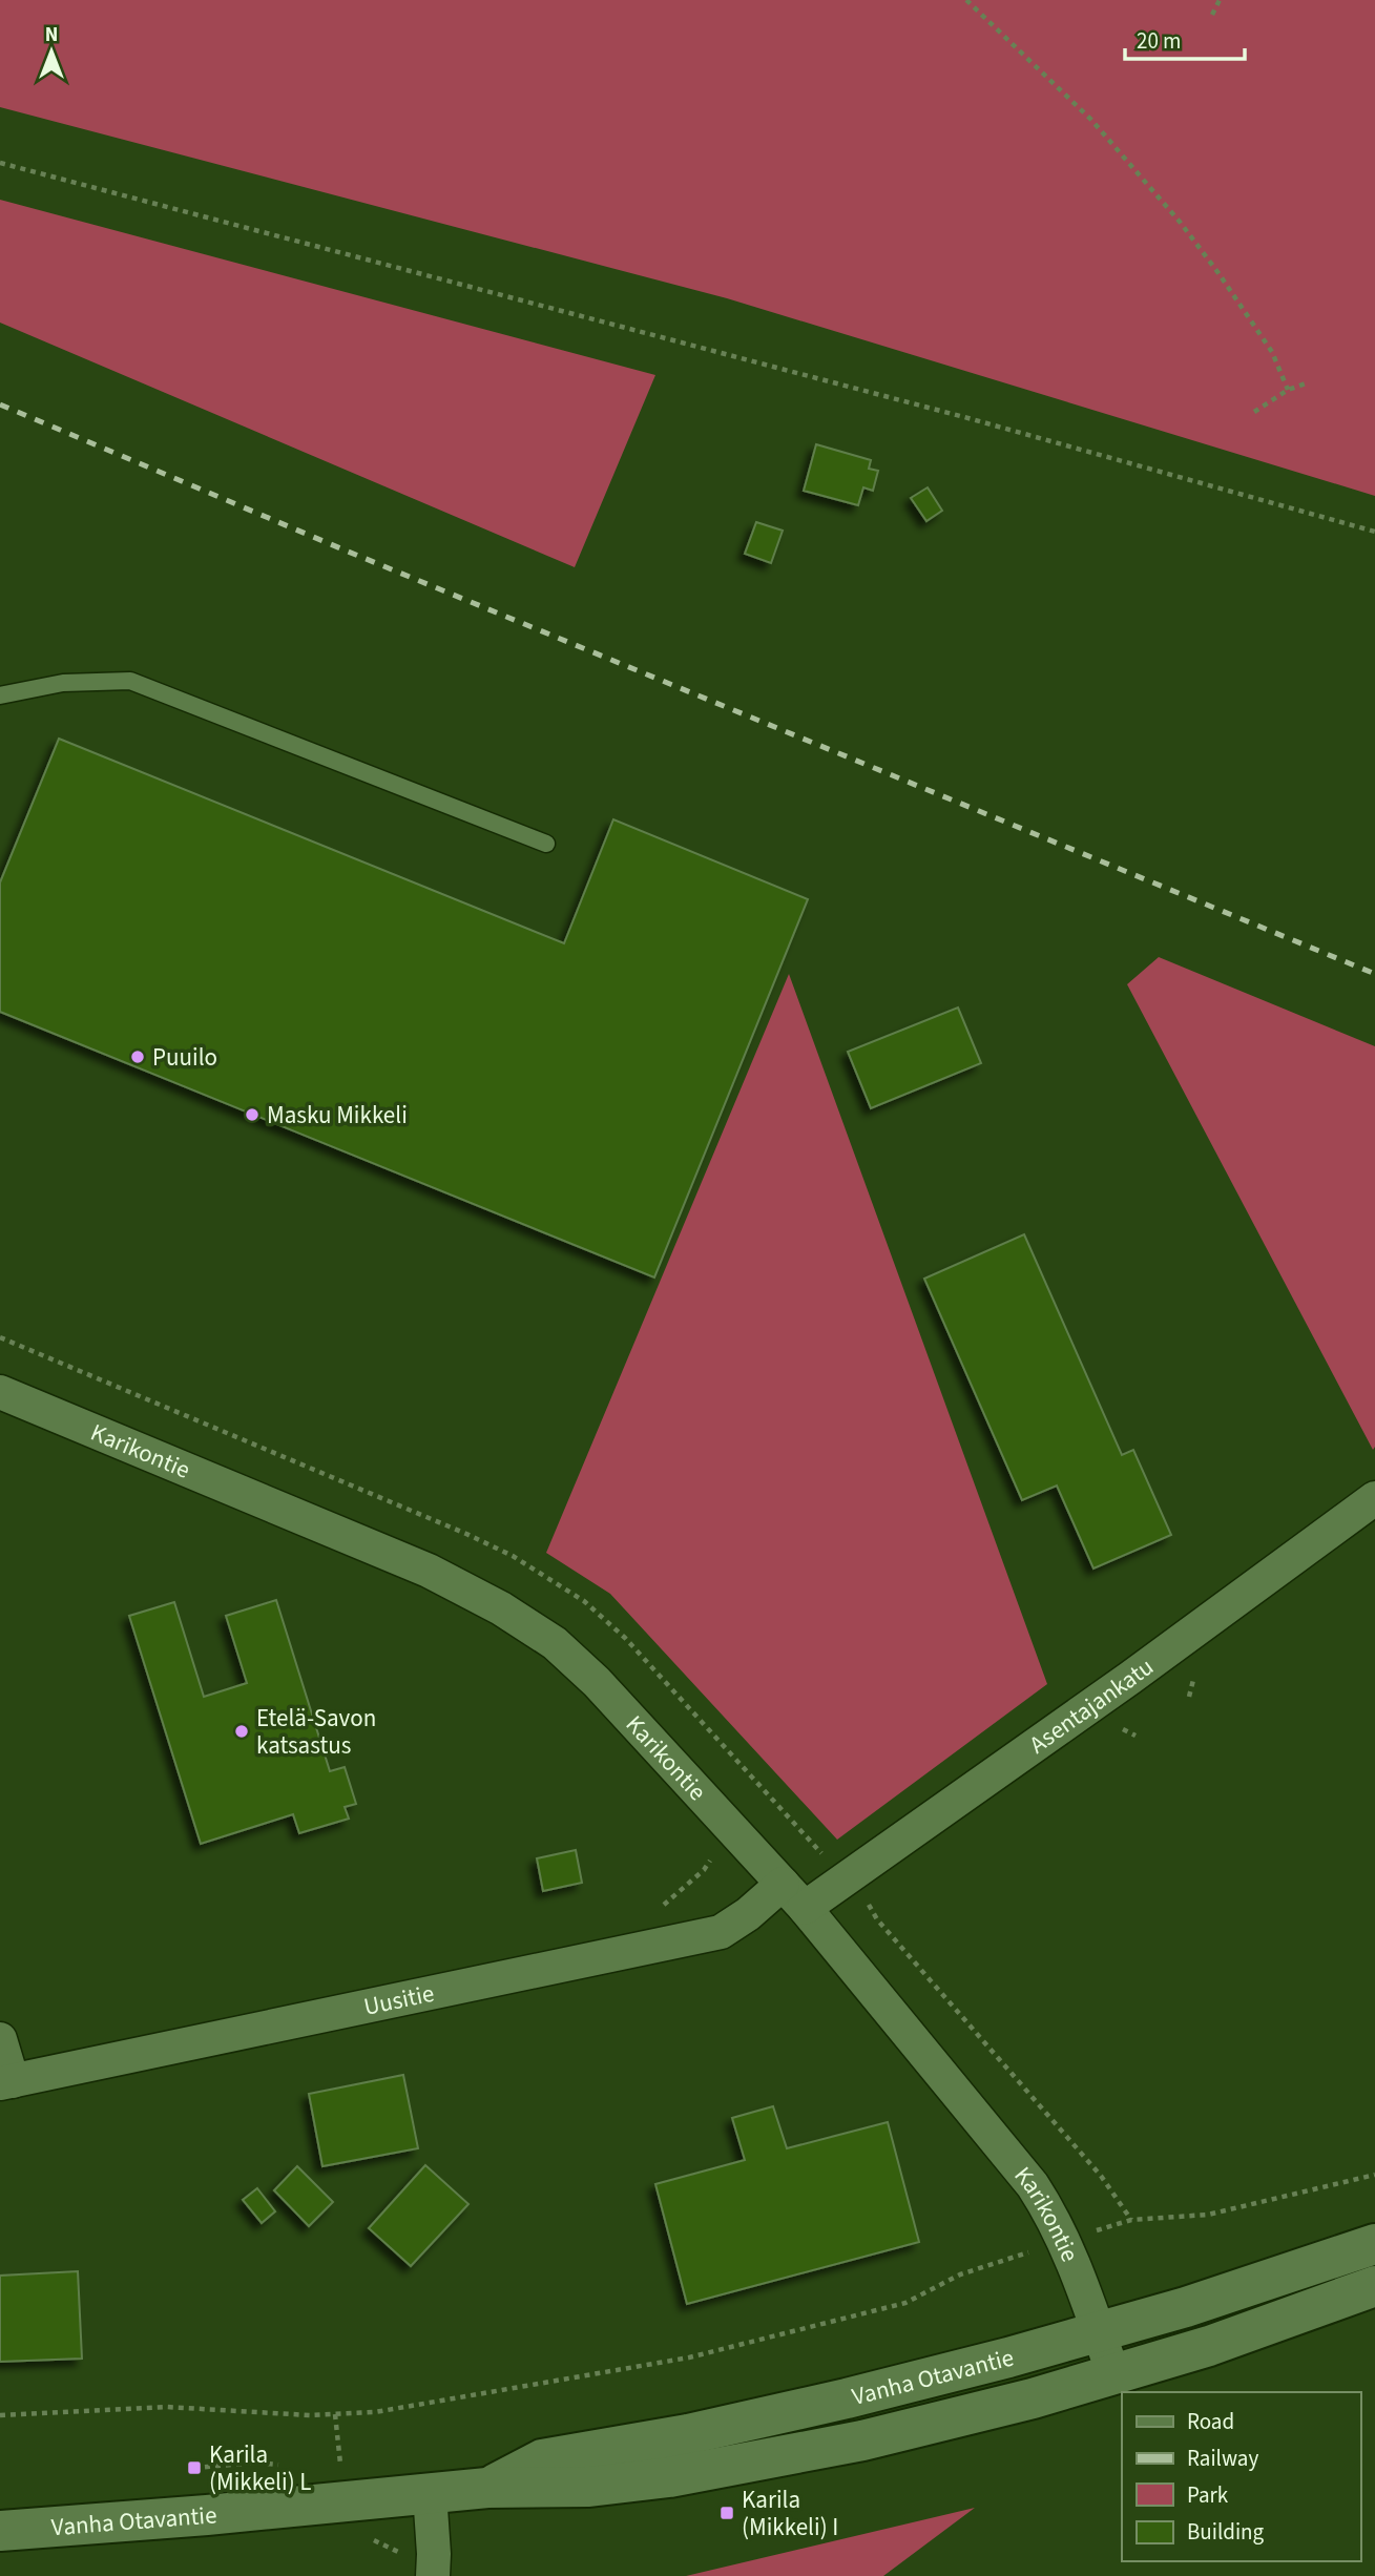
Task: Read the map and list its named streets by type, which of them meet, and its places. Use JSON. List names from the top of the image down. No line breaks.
{"streets":{"main road":["Vanha Otavantie"],"street":["Karikontie","Asentajankatu","Uusitie"]},"crossings":[["Karikontie","Asentajankatu"],["Karikontie","Uusitie"],["Karikontie","Vanha Otavantie"]],"places":{"other":["Puuilo","Masku Mikkeli","Etelä-Savon katsastus"],"transit":["Karila (Mikkeli) L","Karila (Mikkeli) I"]},"legend":["Road","Railway","Park","Building"],"scale_bar":"20 m","north":"top"}
